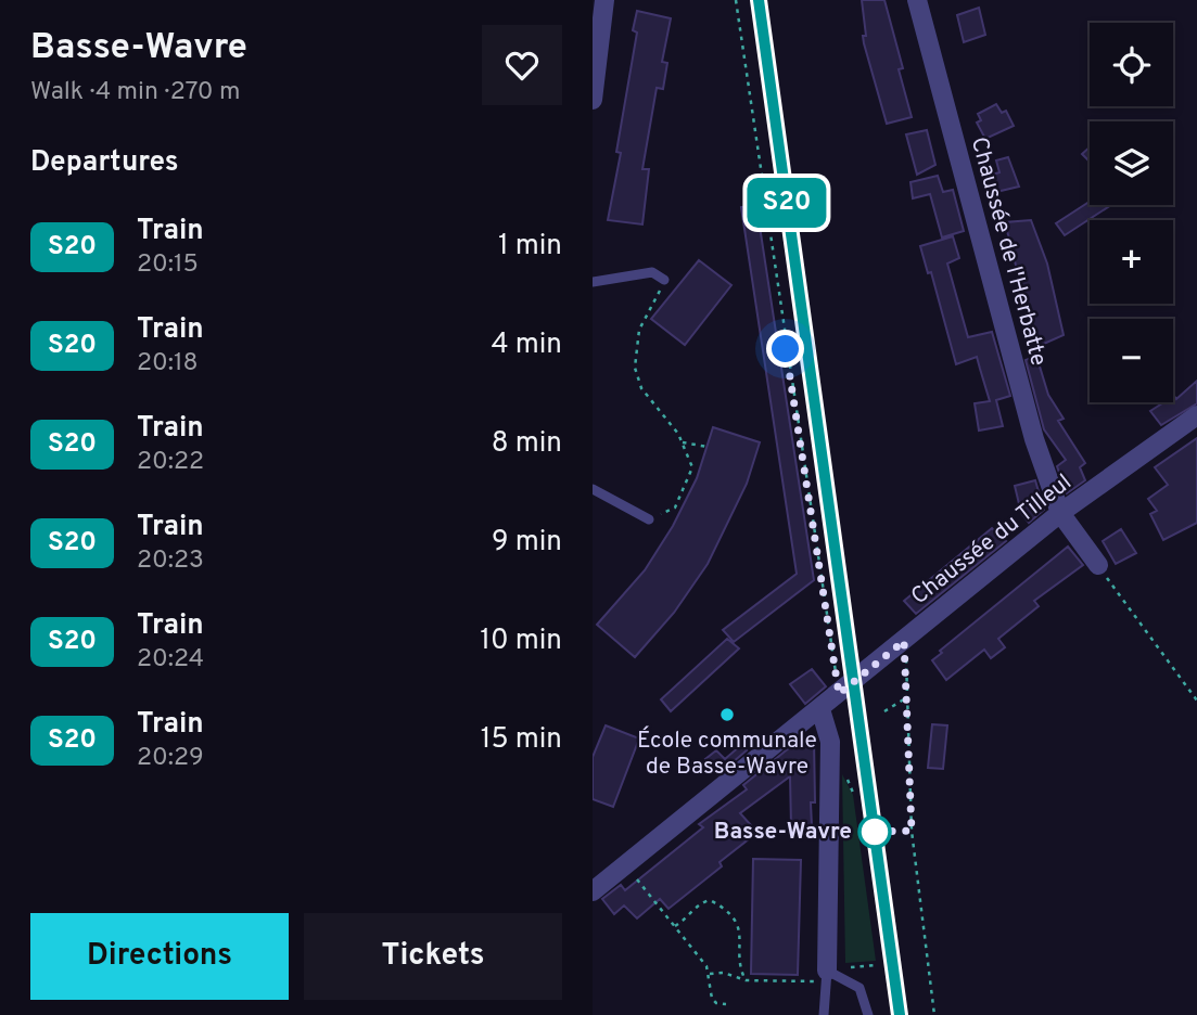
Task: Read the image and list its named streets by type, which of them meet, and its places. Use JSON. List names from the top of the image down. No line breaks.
{"streets":{"street":["Chaussée de l'Herbatte","Chaussée du Tilleul"]},"crossings":[["Chaussée de l'Herbatte","Chaussée du Tilleul"]],"places":["École communale de Basse-Wavre","Basse-Wavre"],"page":{"heading":[["Basse-Wavre","Walk · 4 min · 270 m"],"Departures"],"on_map":"S20","map_buttons":["+","−"],"list":[{"mark":"S20","name":"Train","note":"20:15","value":"1 min"},{"mark":"S20","name":"Train","note":"20:18","value":"4 min"},{"mark":"S20","name":"Train","note":"20:22","value":"8 min"},{"mark":"S20","name":"Train","note":"20:23","value":"9 min"},{"mark":"S20","name":"Train","note":"20:24","value":"10 min"},{"mark":"S20","name":"Train","note":"20:29","value":"15 min"}],"buttons":["Directions","Tickets"]}}
